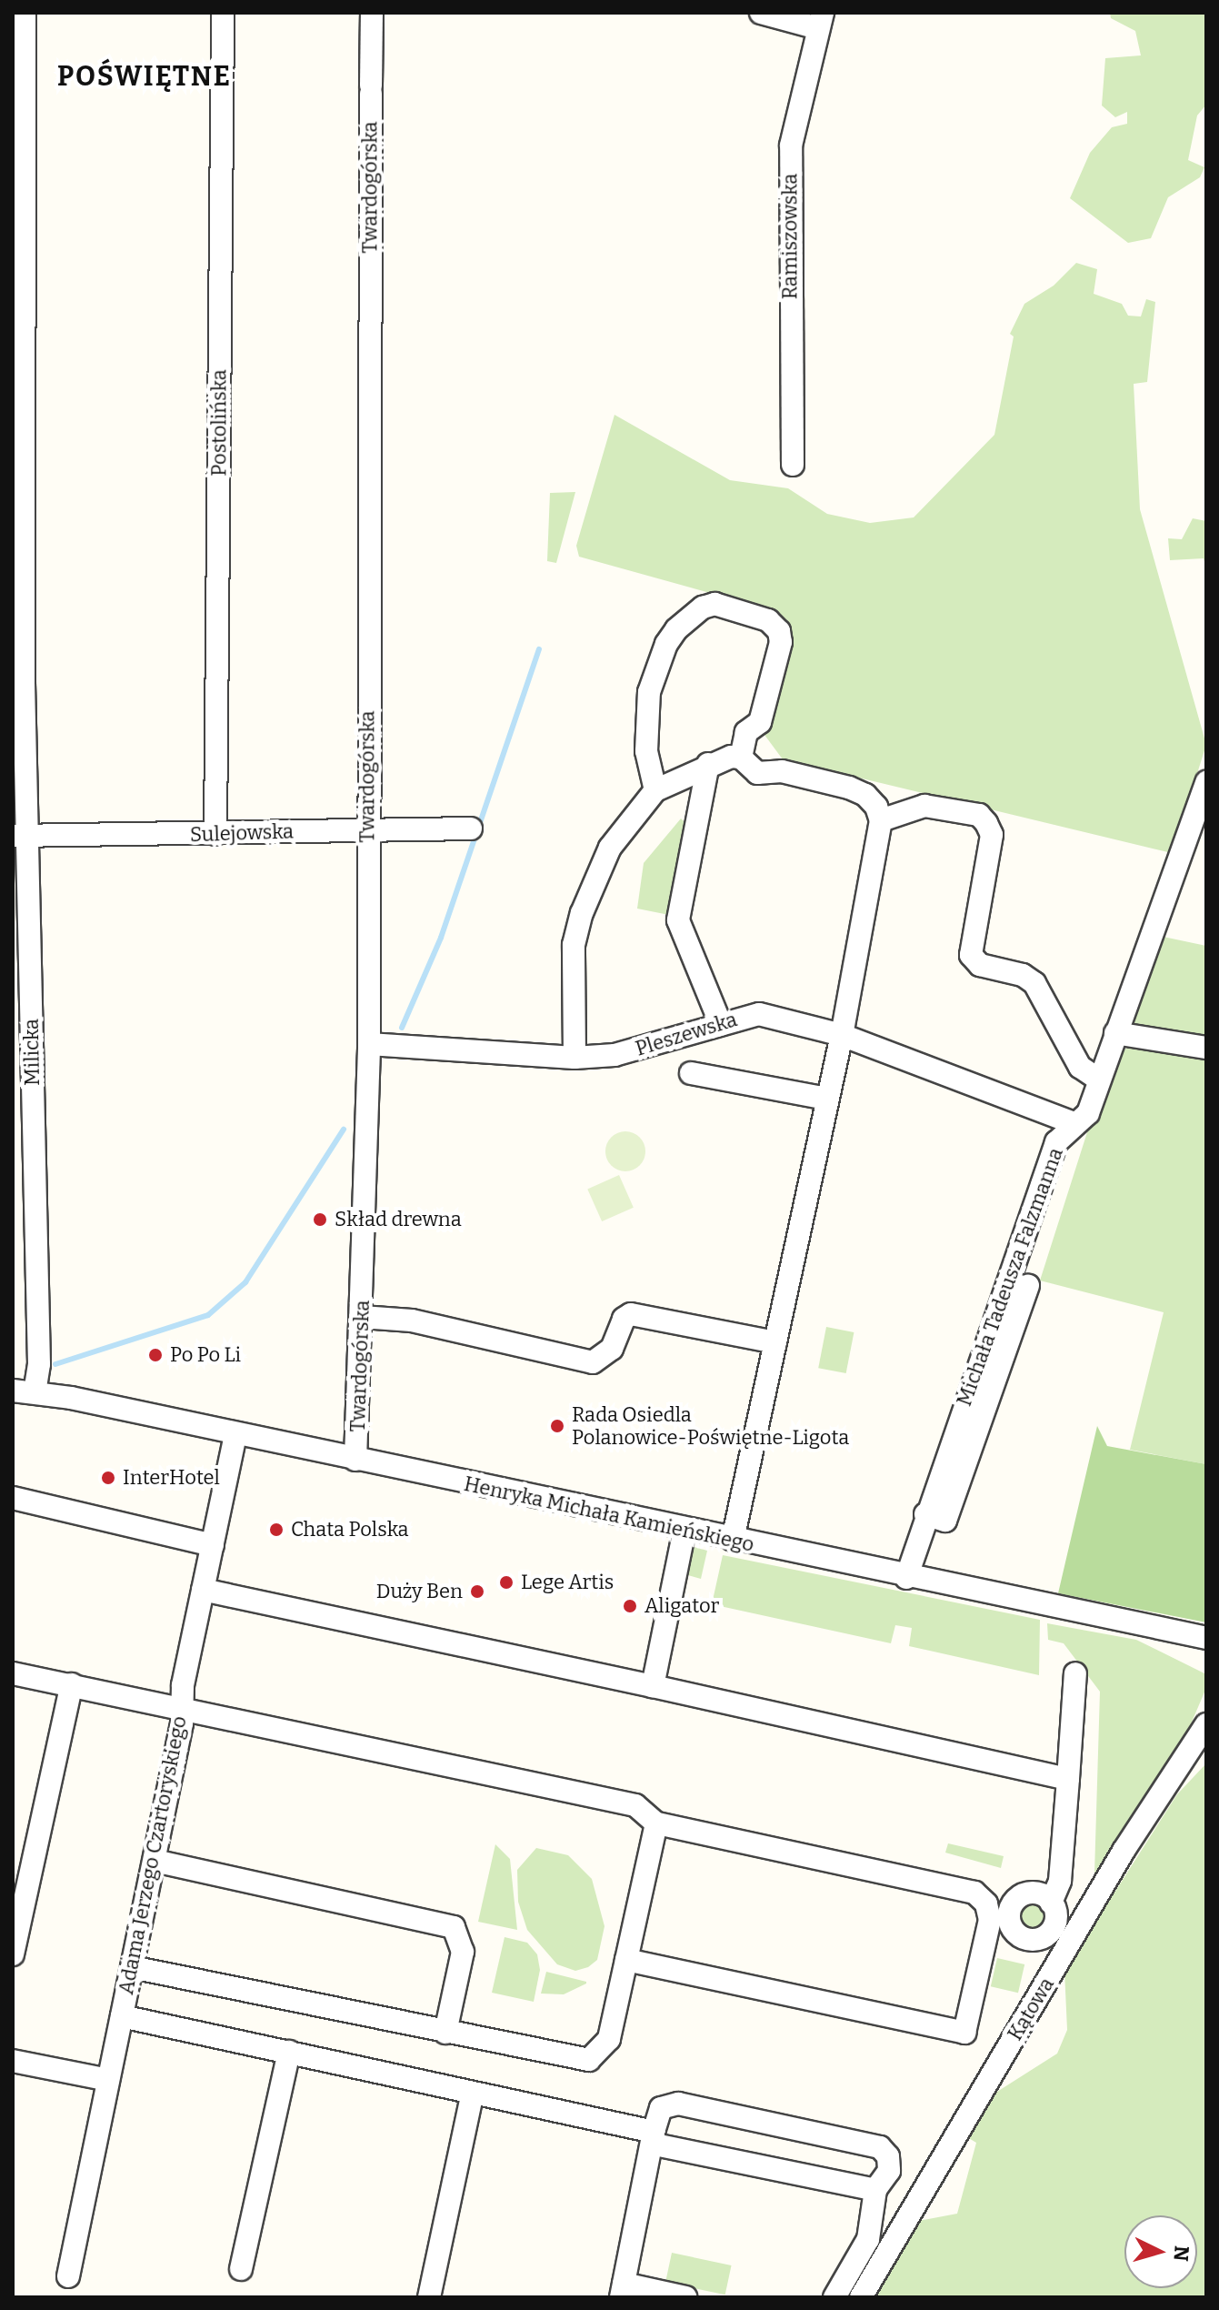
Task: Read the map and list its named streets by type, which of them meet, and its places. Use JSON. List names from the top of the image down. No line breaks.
{"streets":{"street":["Twardogórska","Ramiszowska","Postolińska","Sulejowska","Pleszewska","Milicka","Michała Tadeusza Falzmanna","Henryka Michała Kamieńskiego","Adama Jerzego Czartoryskiego","Kątowa"]},"crossings":[["Twardogórska","Sulejowska"],["Twardogórska","Pleszewska"],["Twardogórska","Henryka Michała Kamieńskiego"],["Postolińska","Sulejowska"],["Sulejowska","Milicka"],["Pleszewska","Michała Tadeusza Falzmanna"],["Milicka","Henryka Michała Kamieńskiego"],["Michała Tadeusza Falzmanna","Henryka Michała Kamieńskiego"],["Henryka Michała Kamieńskiego","Adama Jerzego Czartoryskiego"]],"districts":["POŚWIĘTNE"],"places":["Skład drewna","Po Po Li","Rada Osiedla Polanowice-Poświętne-Ligota","InterHotel","Chata Polska","Lege Artis","Duży Ben","Aligator"],"north":"right"}
